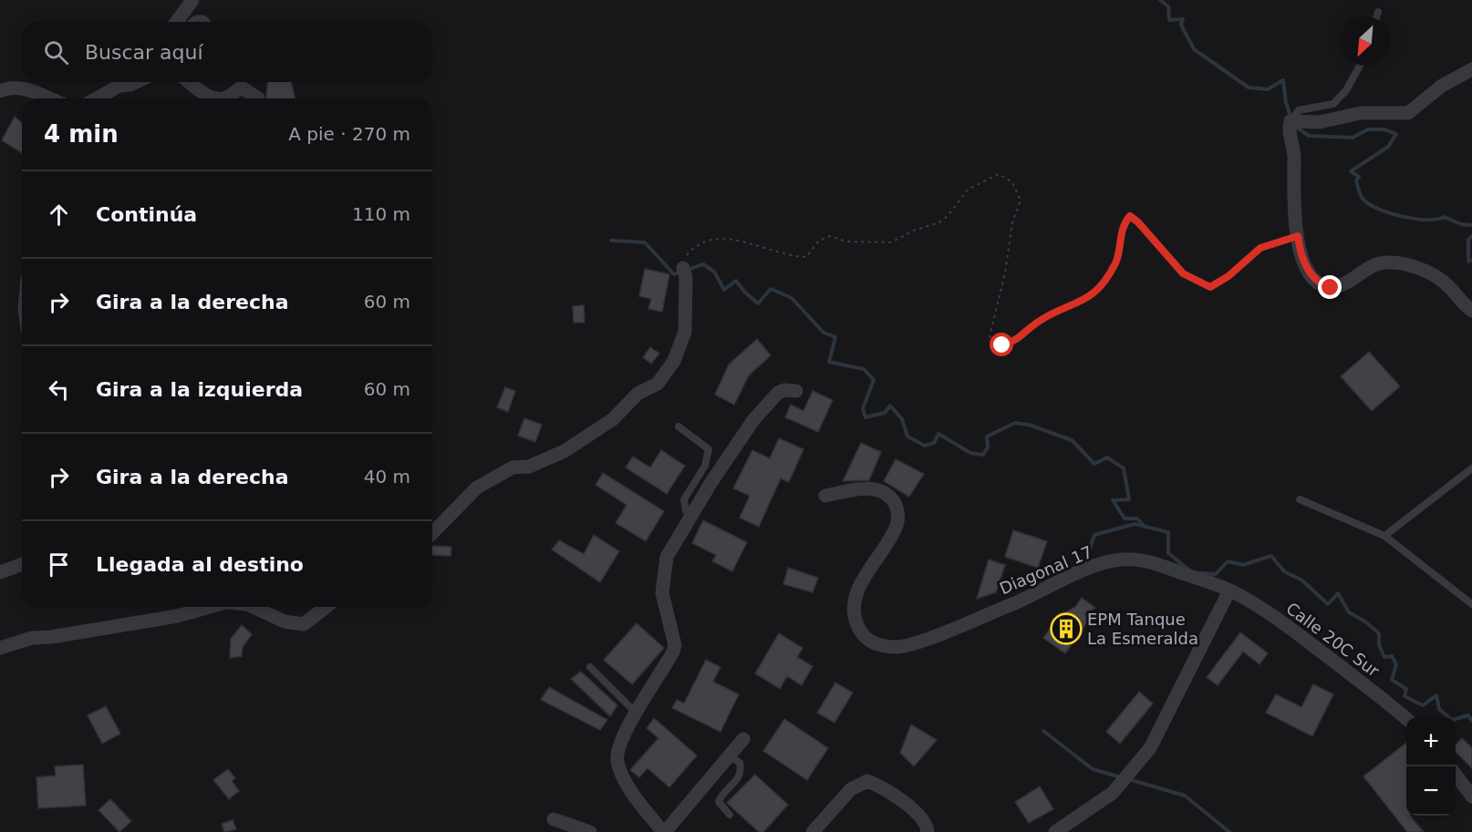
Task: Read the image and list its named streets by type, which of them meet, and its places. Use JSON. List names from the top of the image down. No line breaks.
{"streets":{"street":["Diagonal 17","Calle 20C Sur"]},"crossings":[["Diagonal 17","Calle 20C Sur"]],"places":{"building":["EPM Tanque La Esmeralda"]},"north":"bottom left","page":{"search":"Buscar aquí","heading":["4 min","A pie · 270 m"],"list":[["Continúa","110 m"],["Gira a la derecha","60 m"],["Gira a la izquierda","60 m"],["Gira a la derecha","40 m"],"Llegada al destino"],"map_buttons":["+","−"]}}
